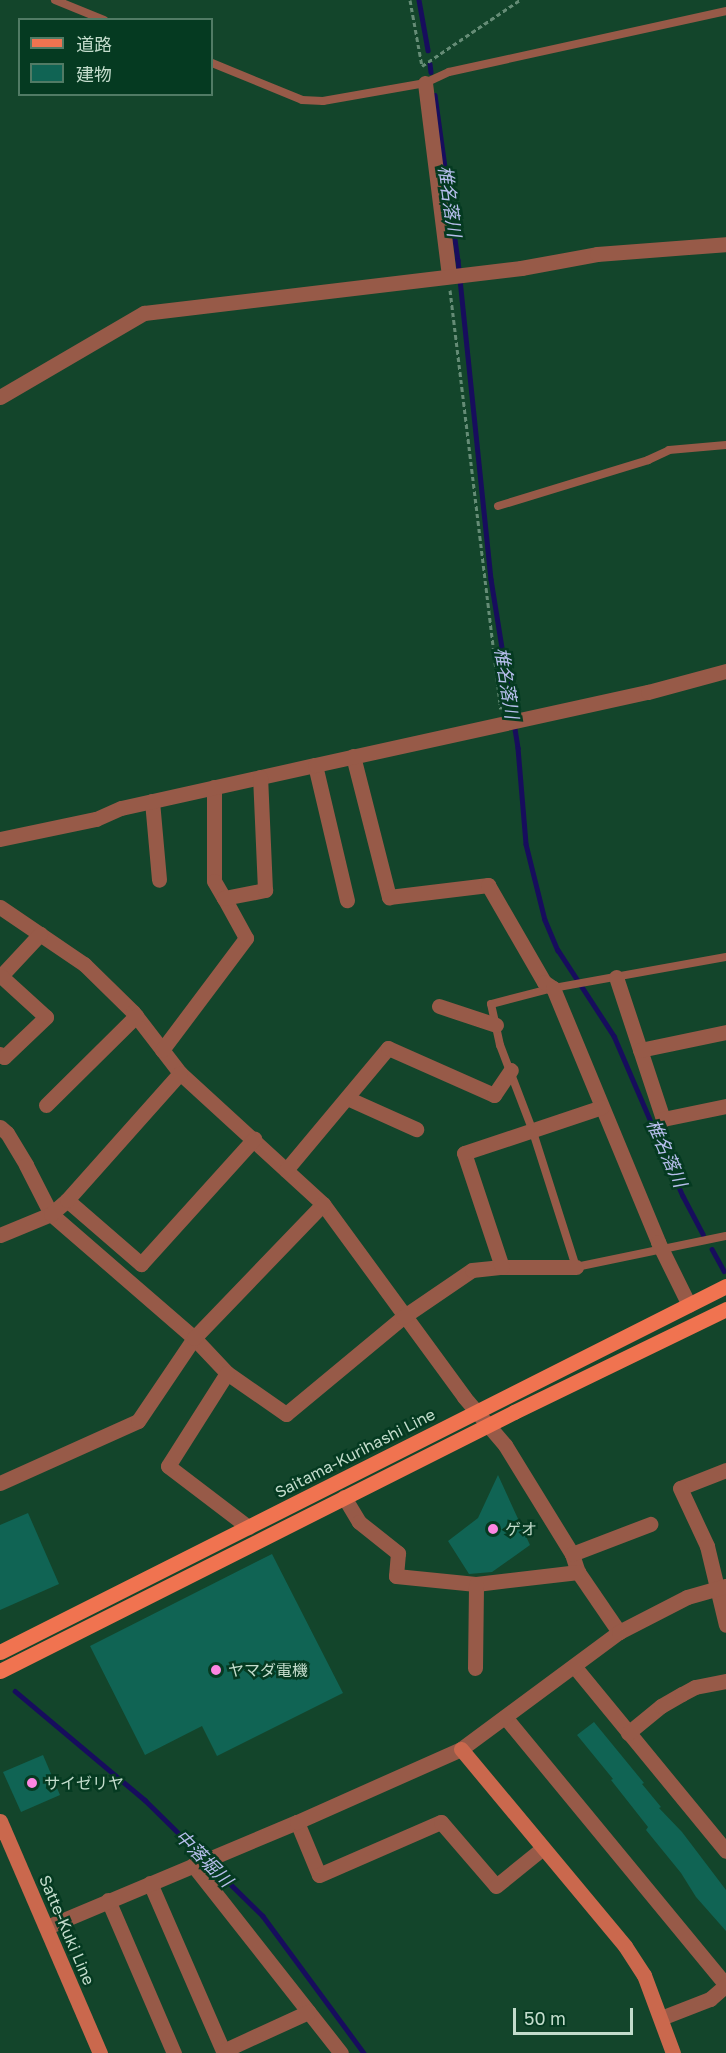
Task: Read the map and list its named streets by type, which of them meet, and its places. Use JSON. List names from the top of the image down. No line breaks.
{"streets":{"main road":["Saitama-Kurihashi Line"],"street":["Satte-Kuki Line"]},"water":["椎名落川","中落堀川"],"places":["ゲオ","ヤマダ電機","サイゼリヤ"],"legend":["道路","建物"],"scale_bar":"50 m"}
